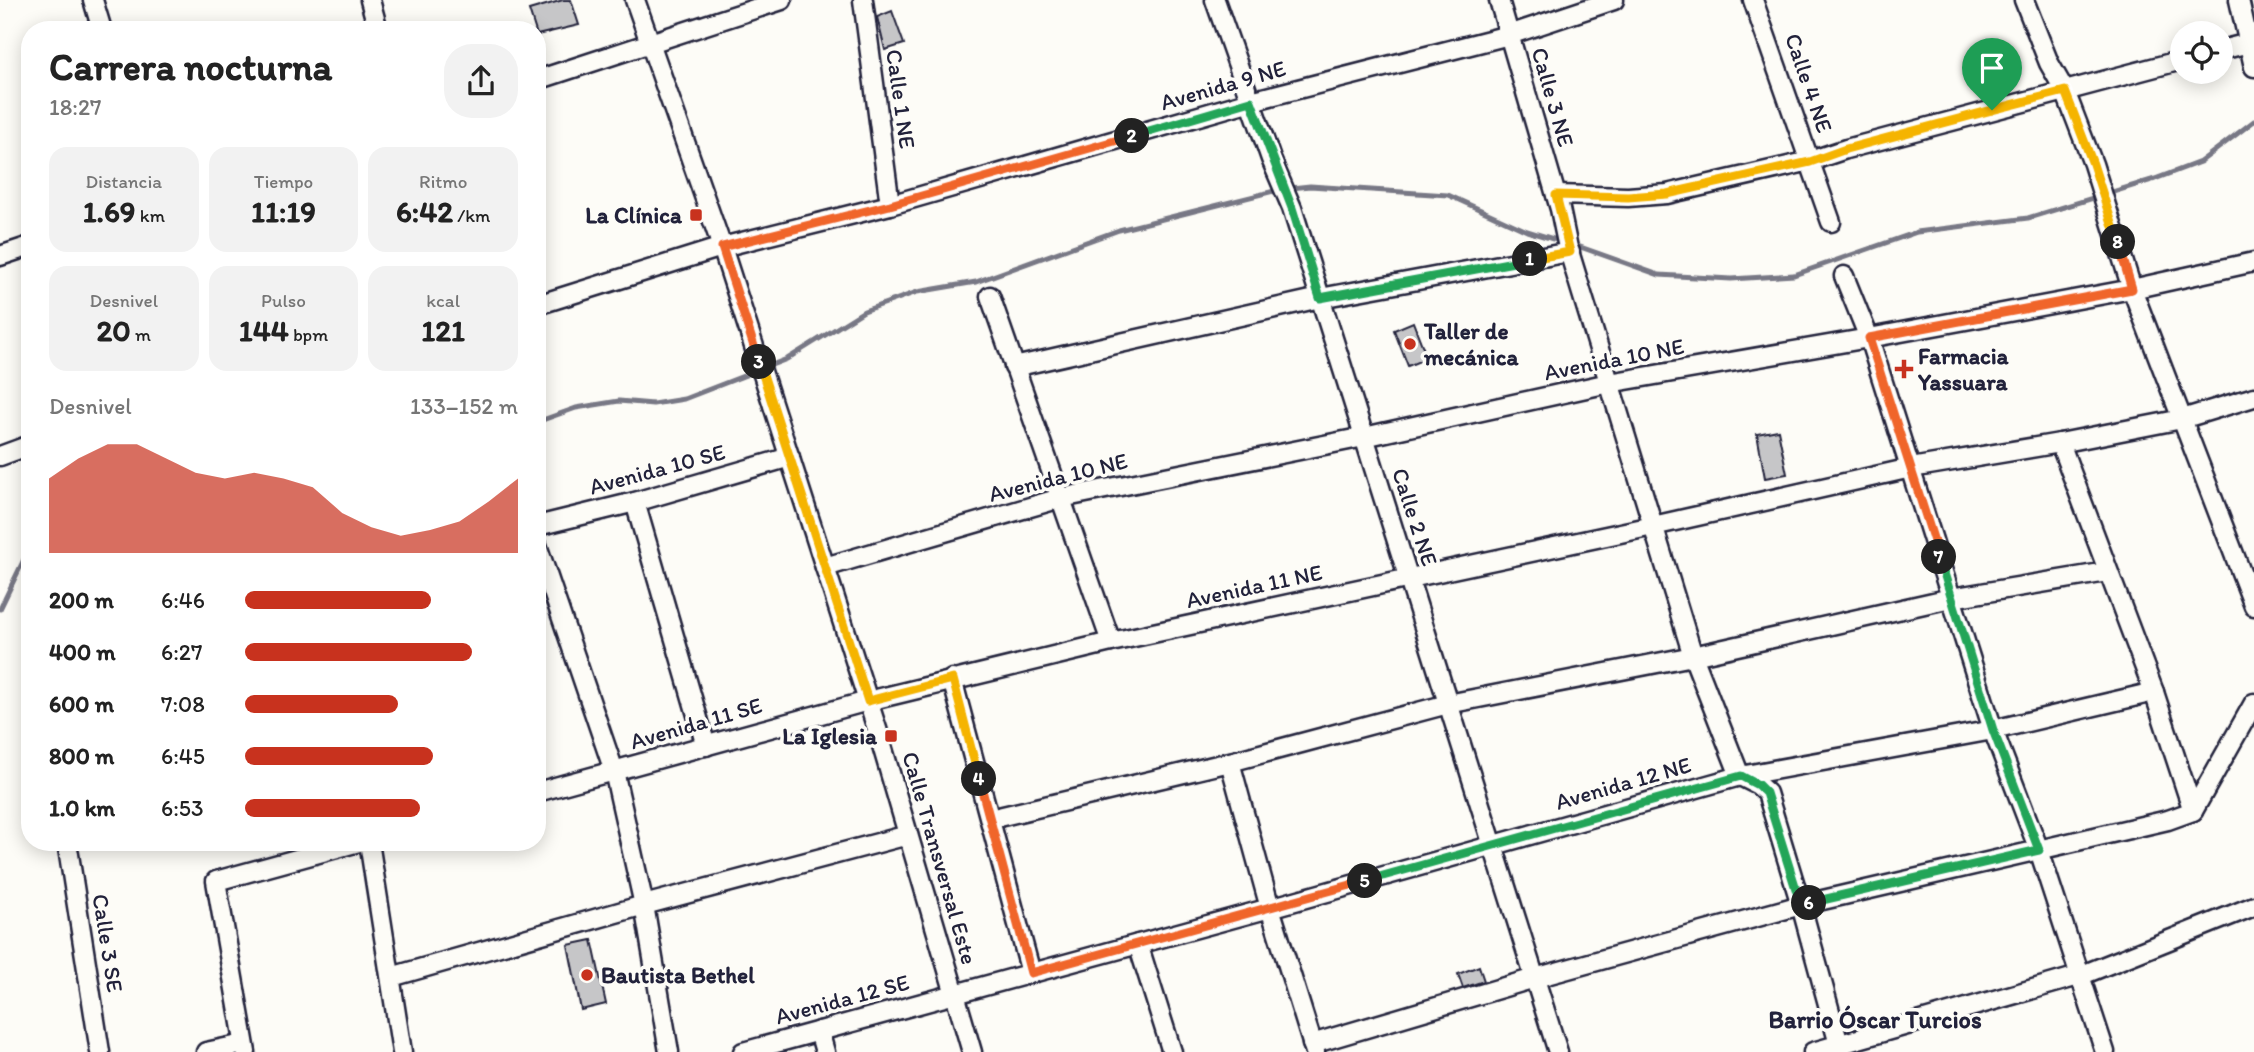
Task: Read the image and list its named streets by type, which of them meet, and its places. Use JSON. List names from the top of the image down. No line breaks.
{"streets":{"street":["Calle 4 NE","Avenida 9 NE","Calle 3 NE","Calle 1 NE","Avenida 10 NE","Avenida 10 SE","Calle 2 NE","Avenida 11 NE","Avenida 11 SE","Avenida 12 NE","Calle Transversal Este","Calle 3 SE","Avenida 12 SE"]},"crossings":[["Avenida 9 NE","Calle 3 NE"],["Avenida 9 NE","Calle 1 NE"],["Avenida 9 NE","Calle 2 NE"],["Avenida 9 NE","Calle Transversal Este"],["Calle 3 NE","Avenida 10 NE"],["Calle 3 NE","Avenida 11 NE"],["Calle 3 NE","Avenida 12 NE"],["Avenida 10 NE","Calle 2 NE"],["Avenida 10 NE","Calle Transversal Este"],["Avenida 10 SE","Calle Transversal Este"],["Calle 2 NE","Avenida 11 NE"],["Calle 2 NE","Avenida 12 NE"],["Avenida 11 NE","Avenida 11 SE"],["Avenida 11 NE","Calle Transversal Este"],["Avenida 11 SE","Calle Transversal Este"],["Avenida 12 NE","Calle Transversal Este"],["Avenida 12 NE","Avenida 12 SE"],["Calle Transversal Este","Avenida 12 SE"]],"districts":["Barrio Óscar Turcios"],"places":{"transit":["La Clínica","La Iglesia"],"other":["Taller de mecánica","Bautista Bethel"],"health":["Farmacia Yassuara"]},"page":{"heading":["Carrera nocturna","18:27"],"pins":["2","8","1","3","7","4","5","6"],"stats":[["Distancia","1.69 km"],["Tiempo","11:19"],["Ritmo","6:42 /km"],["Desnivel","20 m"],["Pulso","144 bpm"],["kcal","121"]],"chart":["Desnivel","133–152 m"],"list":[{"name":"200 m","note":"6:46"},{"name":"400 m","note":"6:27"},{"name":"600 m","note":"7:08"},{"name":"800 m","note":"6:45"},{"name":"1.0 km","note":"6:53"}]}}
